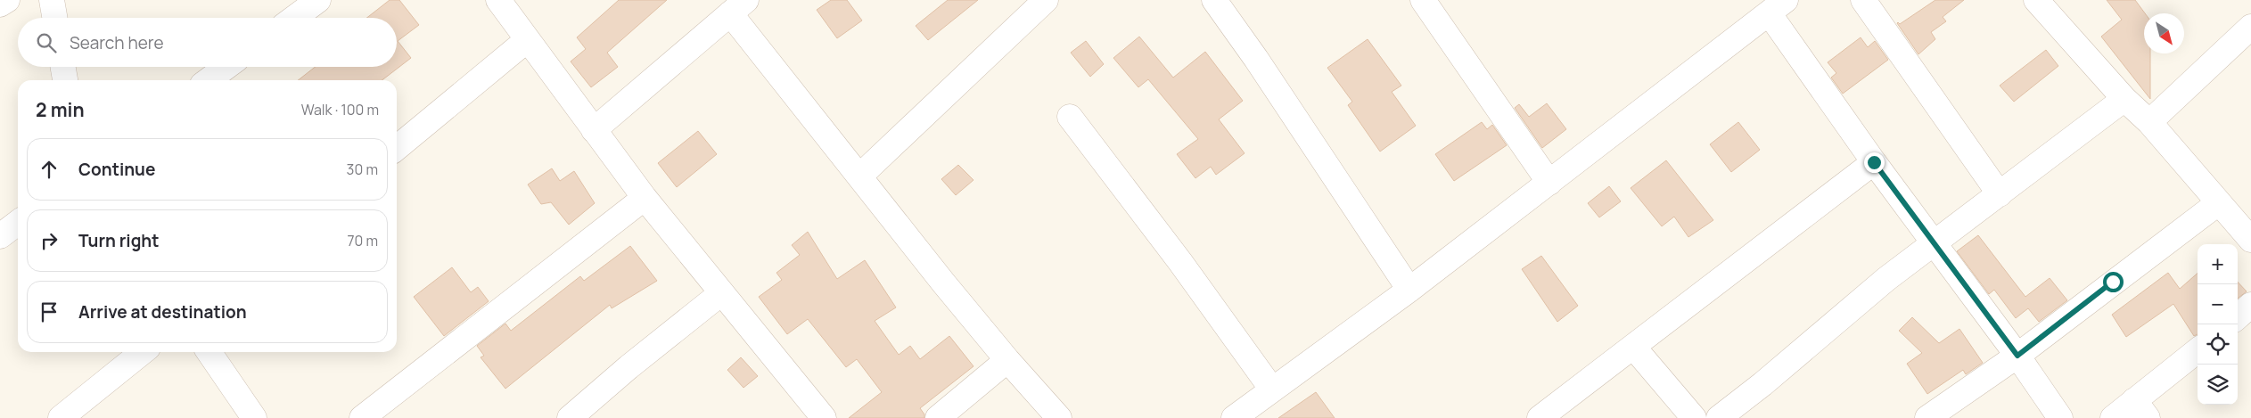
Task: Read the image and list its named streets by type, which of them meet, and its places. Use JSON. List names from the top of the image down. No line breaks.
{"north":"bottom right","page":{"search":"Search here","heading":["2 min","Walk · 100 m"],"list":[["Continue","30 m"],["Turn right","70 m"],"Arrive at destination"],"map_buttons":["+","−"]}}
